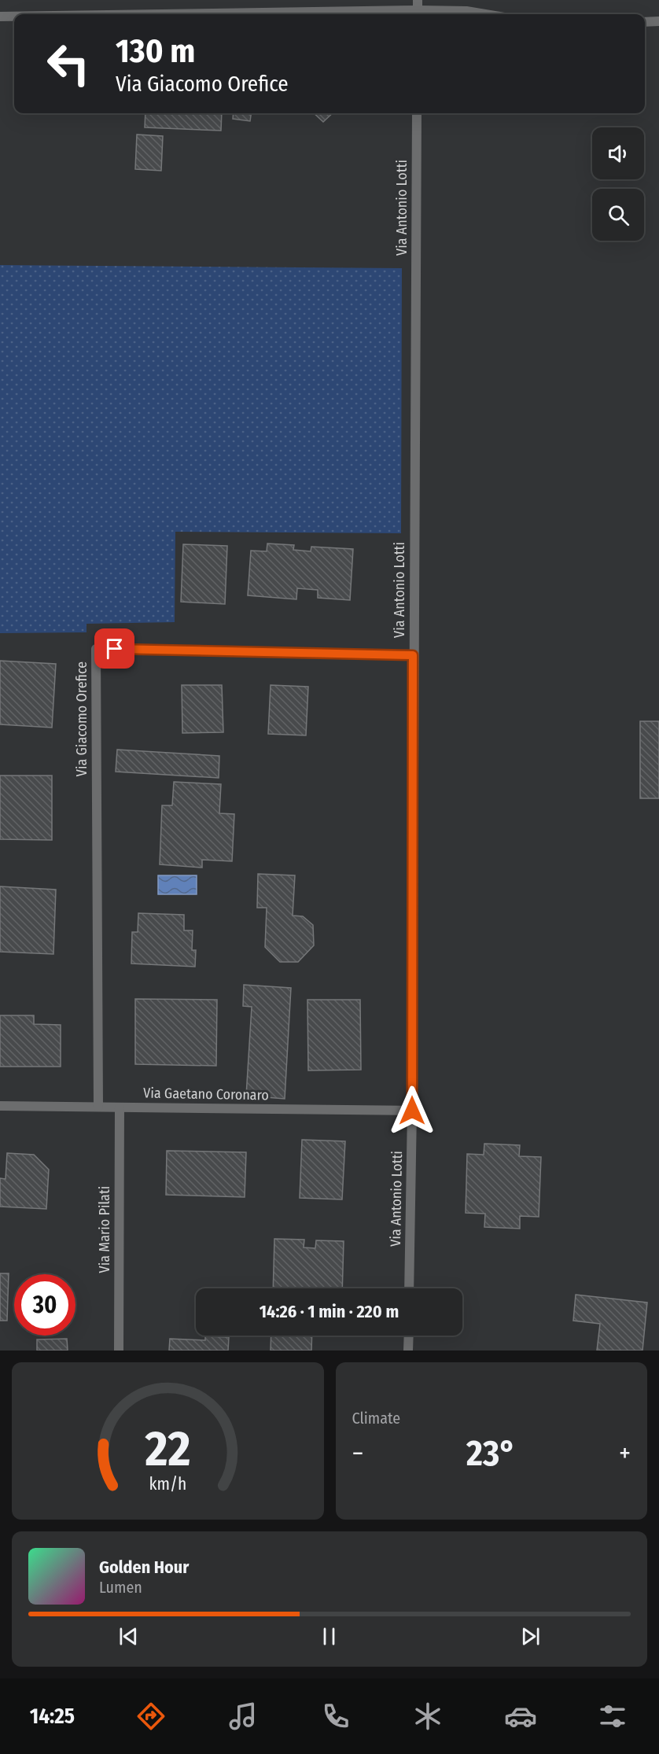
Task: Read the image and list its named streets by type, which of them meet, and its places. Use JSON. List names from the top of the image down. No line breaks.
{"streets":{"street":["Via Antonio Lotti","Via Giacomo Orefice","Via Gaetano Coronaro","Via Mario Pilati"]},"crossings":[["Via Antonio Lotti","Via Giacomo Orefice"],["Via Antonio Lotti","Via Gaetano Coronaro"],["Via Giacomo Orefice","Via Gaetano Coronaro"],["Via Gaetano Coronaro","Via Mario Pilati"]],"page":{"turn":["130 m","Via Giacomo Orefice"],"limit":"30","trip":"14:26 · 1 min · 220 m","tile":"Climate","heat":["−","23°","+"],"song":["Golden Hour","Lumen"],"tabs":"14:25","gauge":["22","km/h"]}}
